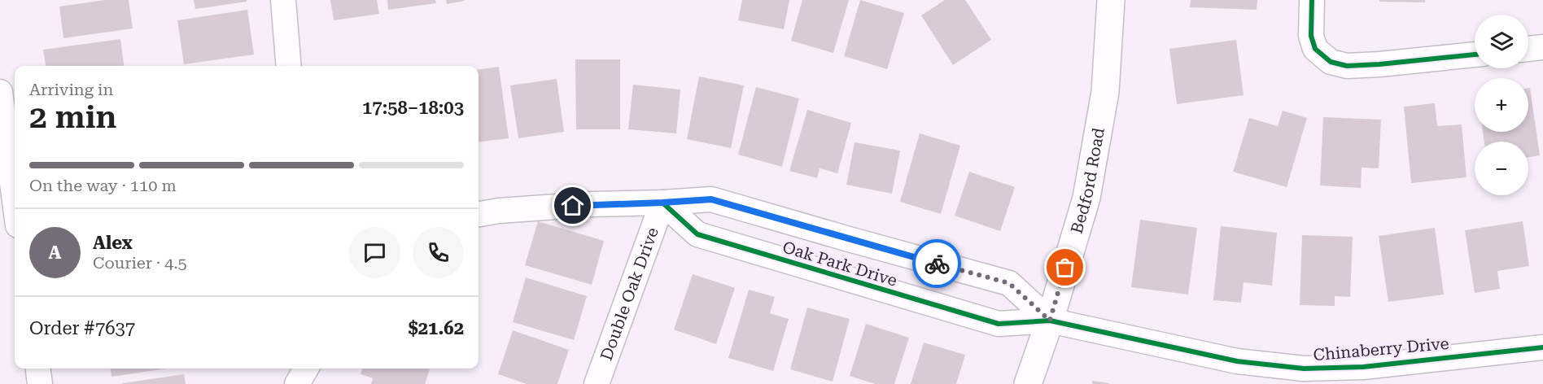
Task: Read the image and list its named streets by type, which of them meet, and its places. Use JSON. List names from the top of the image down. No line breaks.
{"streets":{"main road":["Bedford Road"],"street":["Oak Park Drive","Double Oak Drive","Chinaberry Drive"]},"crossings":[["Bedford Road","Oak Park Drive"],["Bedford Road","Chinaberry Drive"],["Oak Park Drive","Double Oak Drive"],["Oak Park Drive","Chinaberry Drive"]],"page":{"map_buttons":["+","−"],"heading":["2 min","Arriving in","17:58–18:03"],"panel":["Alex","Courier · 4.5","Order #7637","$21.62"],"bar":"On the way · 110 m","round":"A"}}
